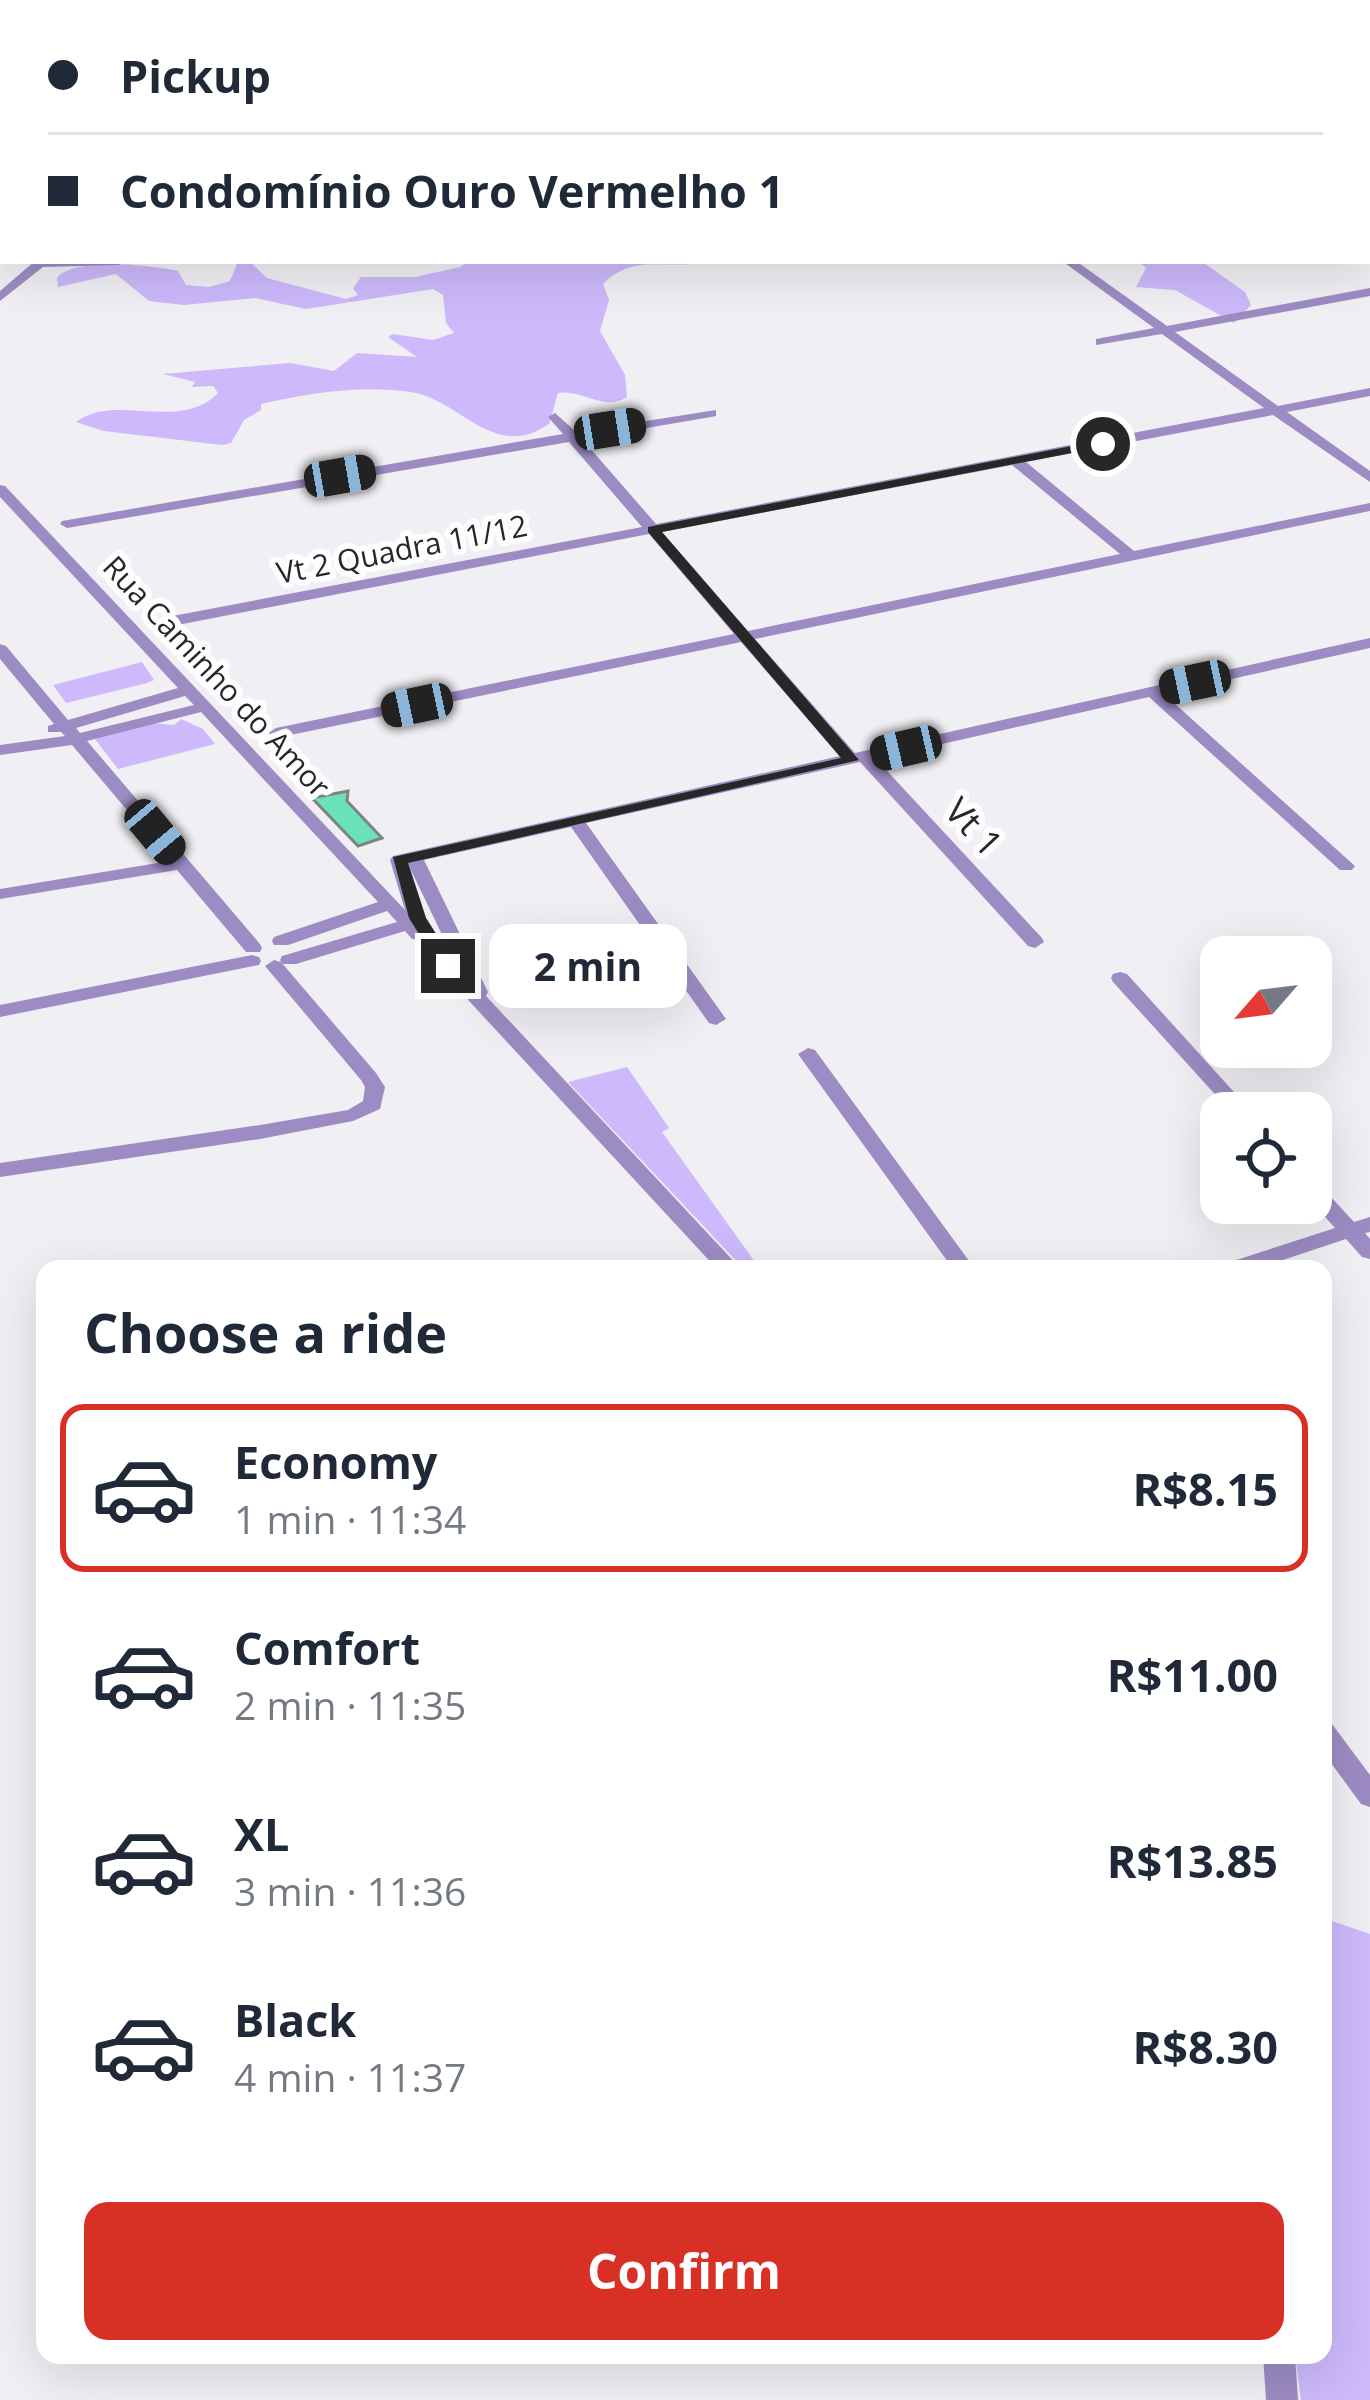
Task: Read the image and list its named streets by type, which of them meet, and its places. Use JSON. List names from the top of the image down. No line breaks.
{"streets":{"street":["Vt 2 Quadra 11/12","Rua Caminho do Amor","Vt 1"]},"crossings":[["Vt 2 Quadra 11/12","Vt 1"]],"north":"bottom left","page":{"banner":["Pickup","Condomínio Ouro Vermelho 1"],"bubble":"2 min","heading":"Choose a ride","list":[{"name":"Economy","note":"1 min · 11:34","value":"R$8.15"},{"name":"Comfort","note":"2 min · 11:35","value":"R$11.00"},{"name":"XL","note":"3 min · 11:36","value":"R$13.85"},{"name":"Black","note":"4 min · 11:37","value":"R$8.30"}],"buttons":"Confirm"}}
